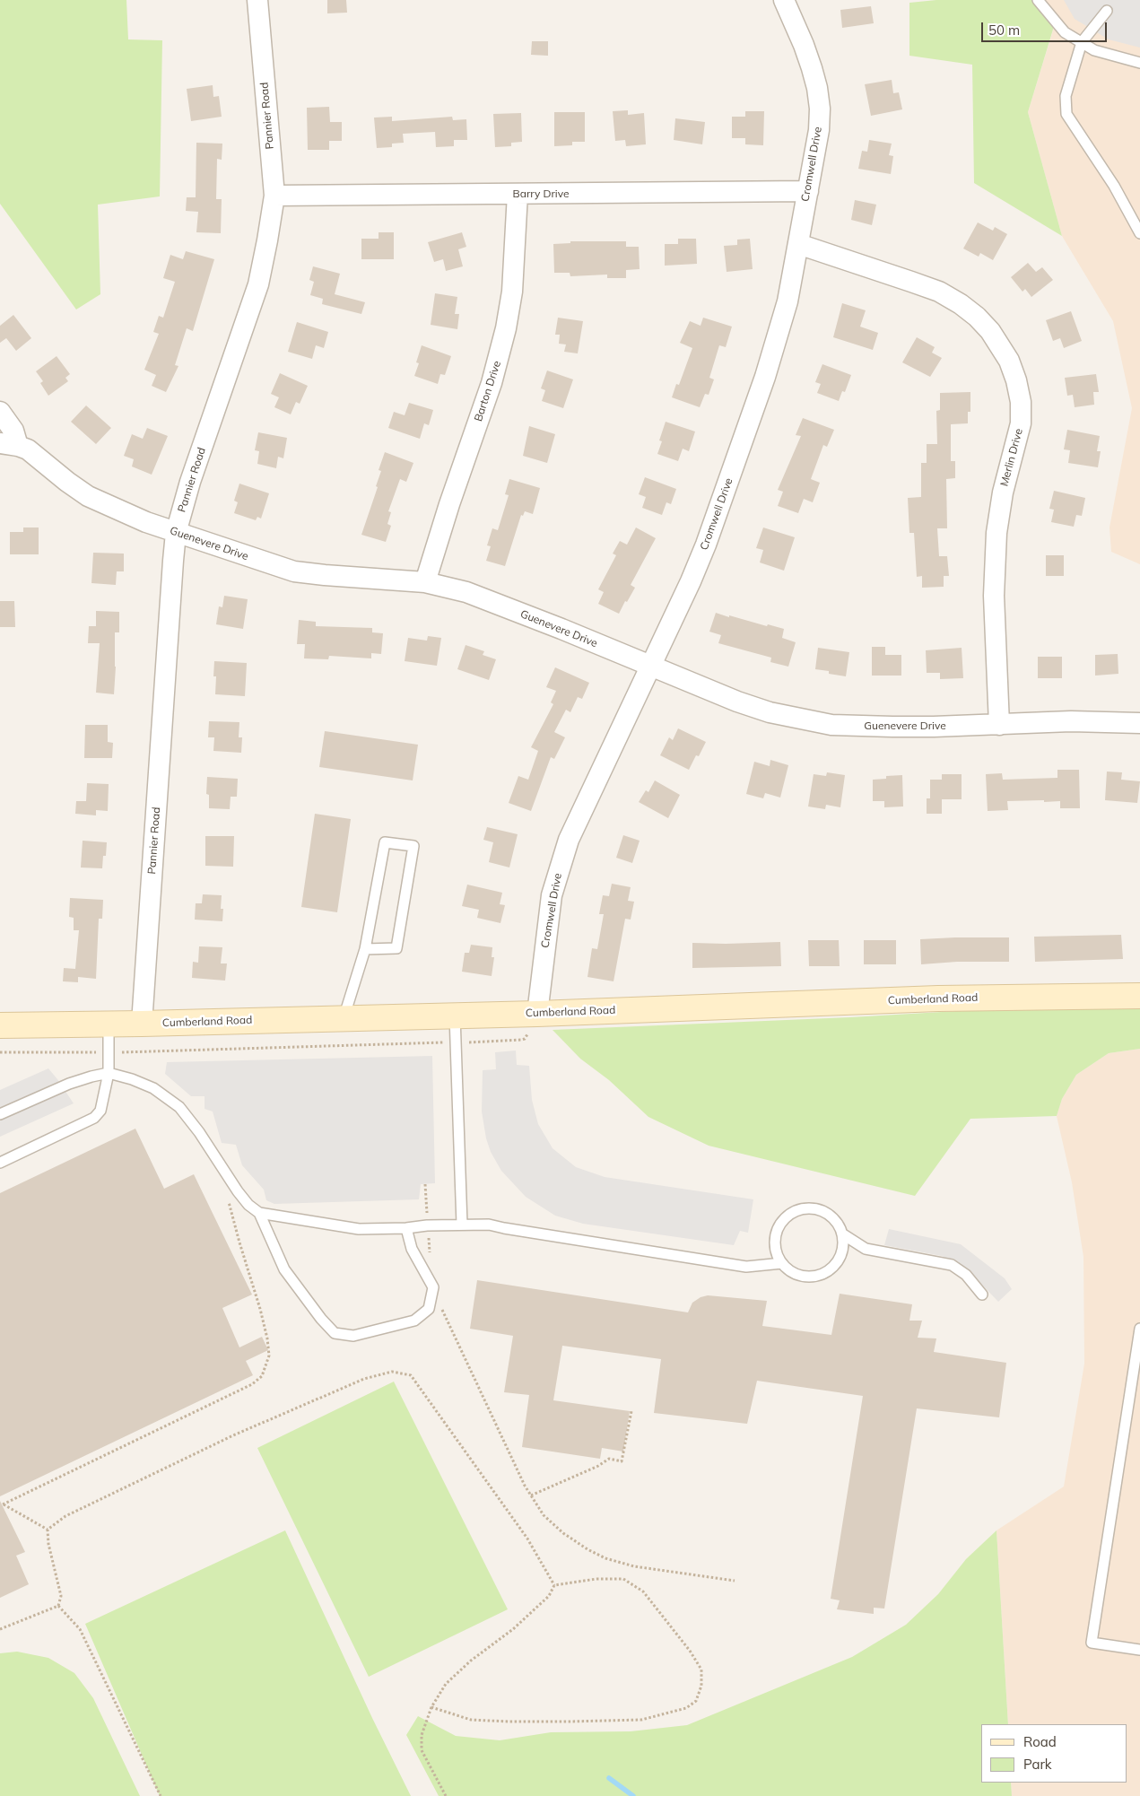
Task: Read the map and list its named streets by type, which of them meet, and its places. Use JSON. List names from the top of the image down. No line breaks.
{"streets":{"main road":["Cumberland Road"],"street":["Pannier Road","Cromwell Drive","Barry Drive","Barton Drive","Merlin Drive","Guenevere Drive"]},"crossings":[["Pannier Road","Barry Drive"],["Pannier Road","Guenevere Drive"],["Pannier Road","Cumberland Road"],["Cromwell Drive","Barry Drive"],["Cromwell Drive","Merlin Drive"],["Cromwell Drive","Guenevere Drive"],["Cromwell Drive","Cumberland Road"],["Barry Drive","Barton Drive"],["Barton Drive","Guenevere Drive"],["Merlin Drive","Guenevere Drive"]],"legend":["Road","Park"],"scale_bar":"50 m"}
